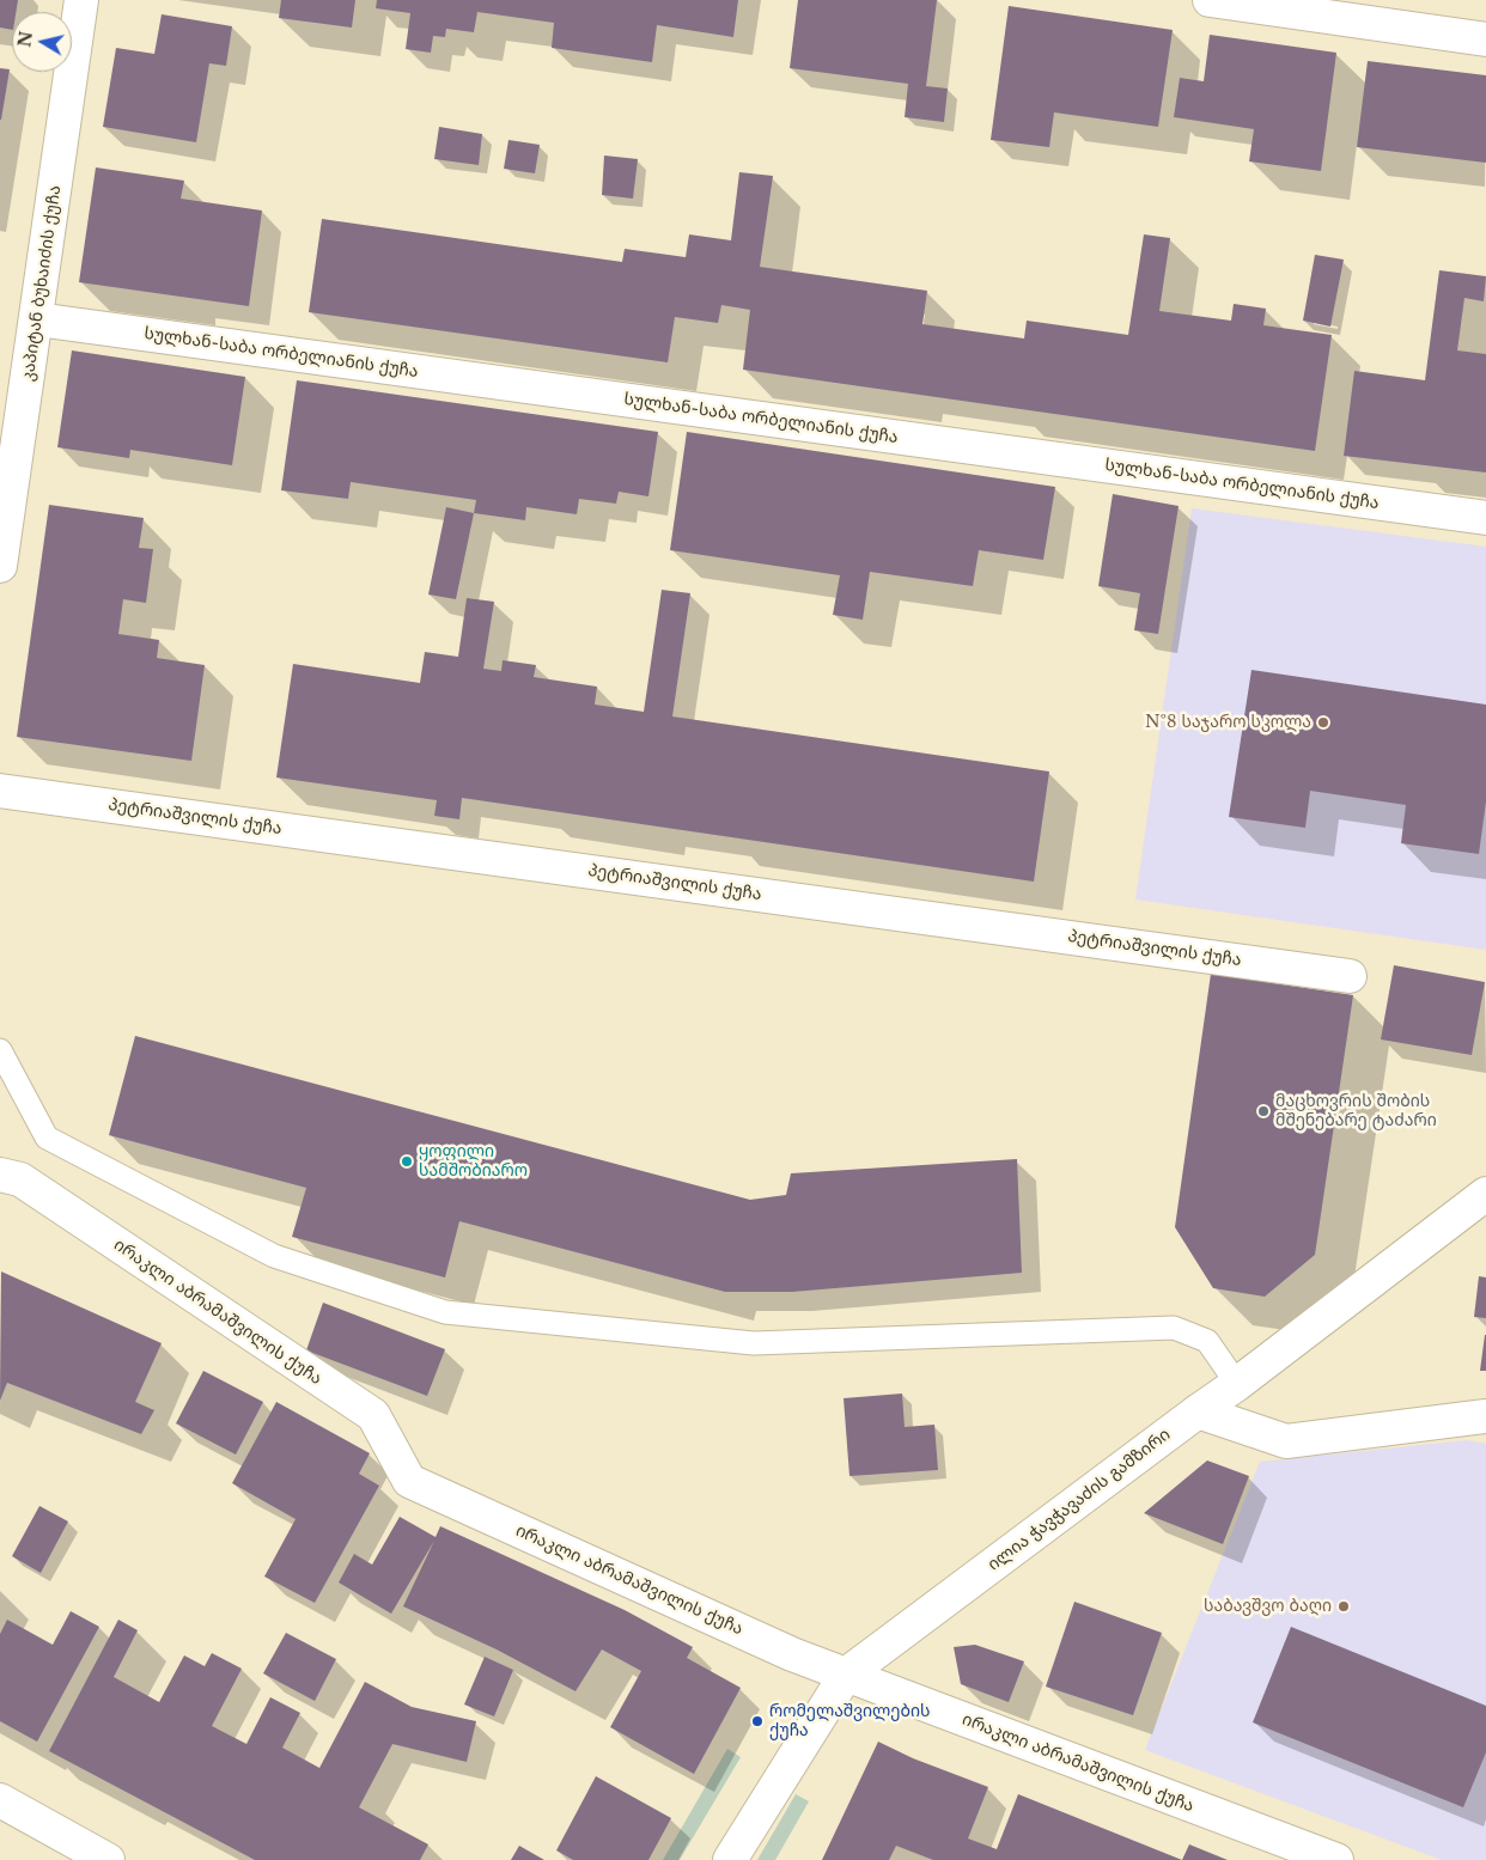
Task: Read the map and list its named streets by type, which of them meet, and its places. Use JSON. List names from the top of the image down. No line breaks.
{"streets":{"street":["კაპიტან ბუხაიძის ქუჩა","სულხან-საბა ორბელიანის ქუჩა","პეტრიაშვილის ქუჩა","ირაკლი აბრამაშვილის ქუჩა","ილია ჭავჭავაძის გამზირი"]},"crossings":[["კაპიტან ბუხაიძის ქუჩა","სულხან-საბა ორბელიანის ქუჩა"],["ირაკლი აბრამაშვილის ქუჩა","ილია ჭავჭავაძის გამზირი"]],"places":["№8 საჯარო სკოლა","მაცხოვრის შობის მშენებარე ტაძარი","ყოფილი სამშობიარო","საბავშვო ბაღი","რომელაშვილების ქუჩა"],"north":"left"}
